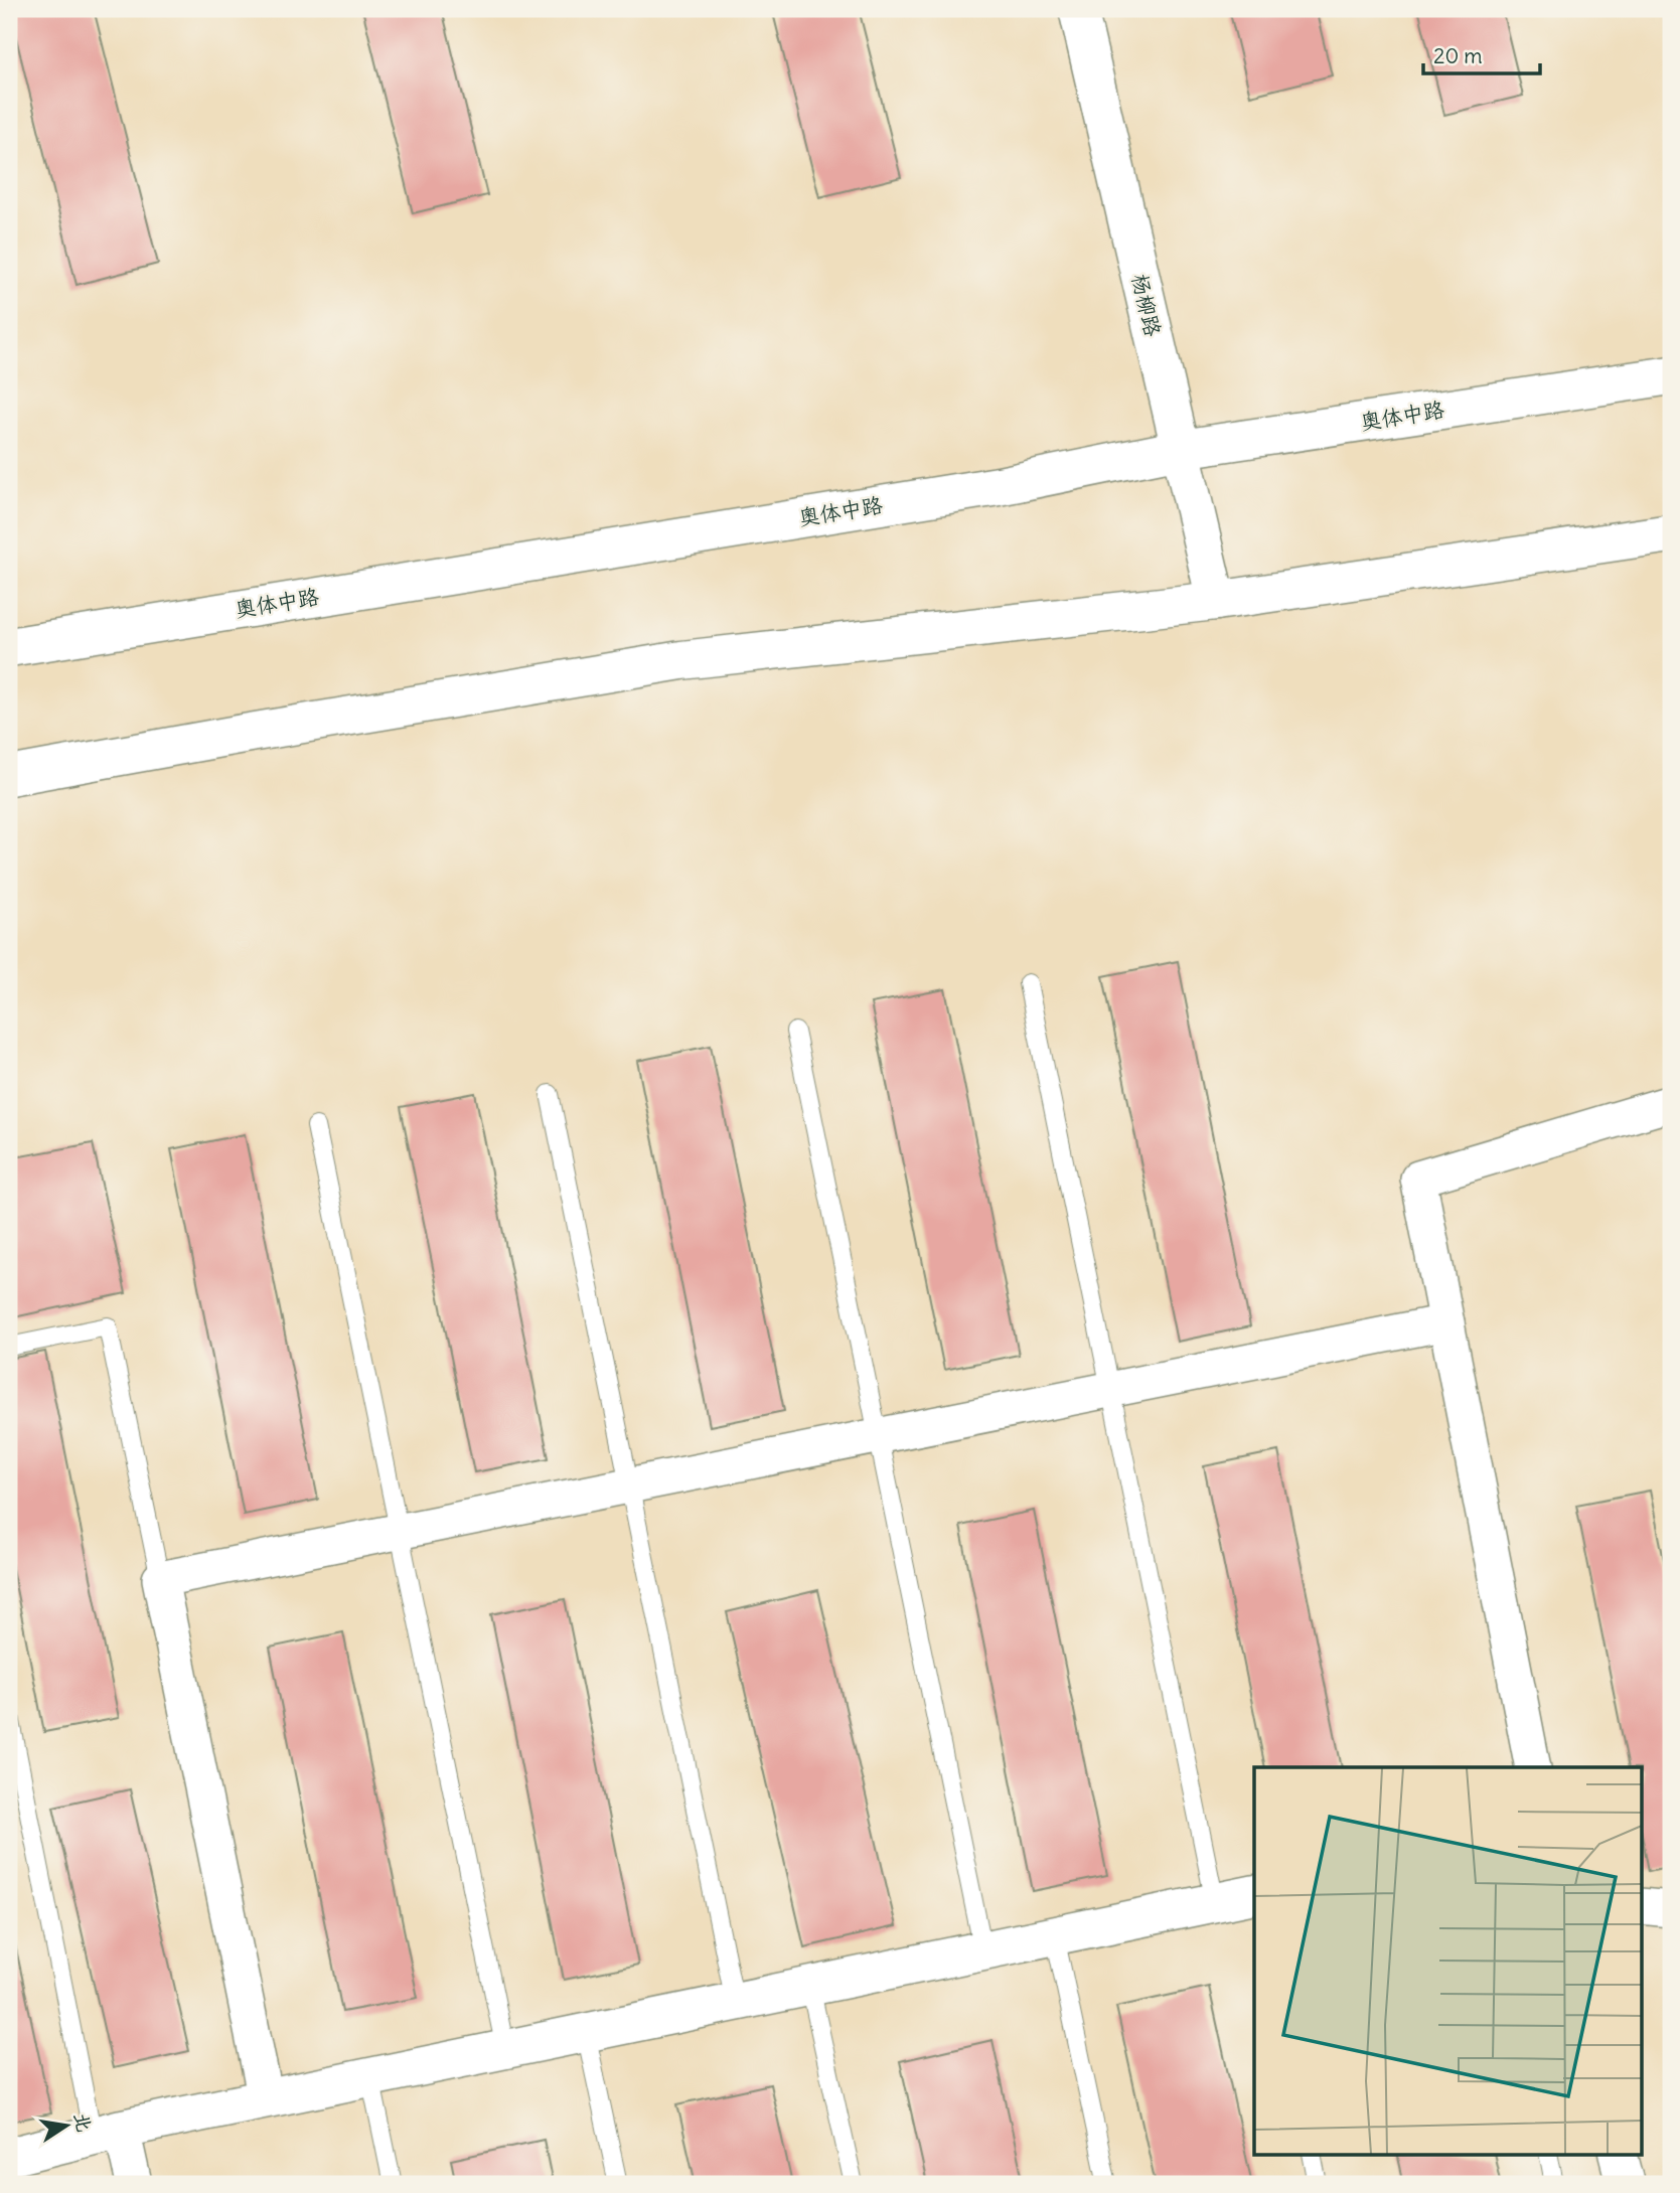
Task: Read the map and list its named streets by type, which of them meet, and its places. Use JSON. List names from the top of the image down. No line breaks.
{"streets":{"main road":["杨柳路","奥体中路"]},"crossings":[["杨柳路","奥体中路"]],"scale_bar":"20 m","north":"right"}
